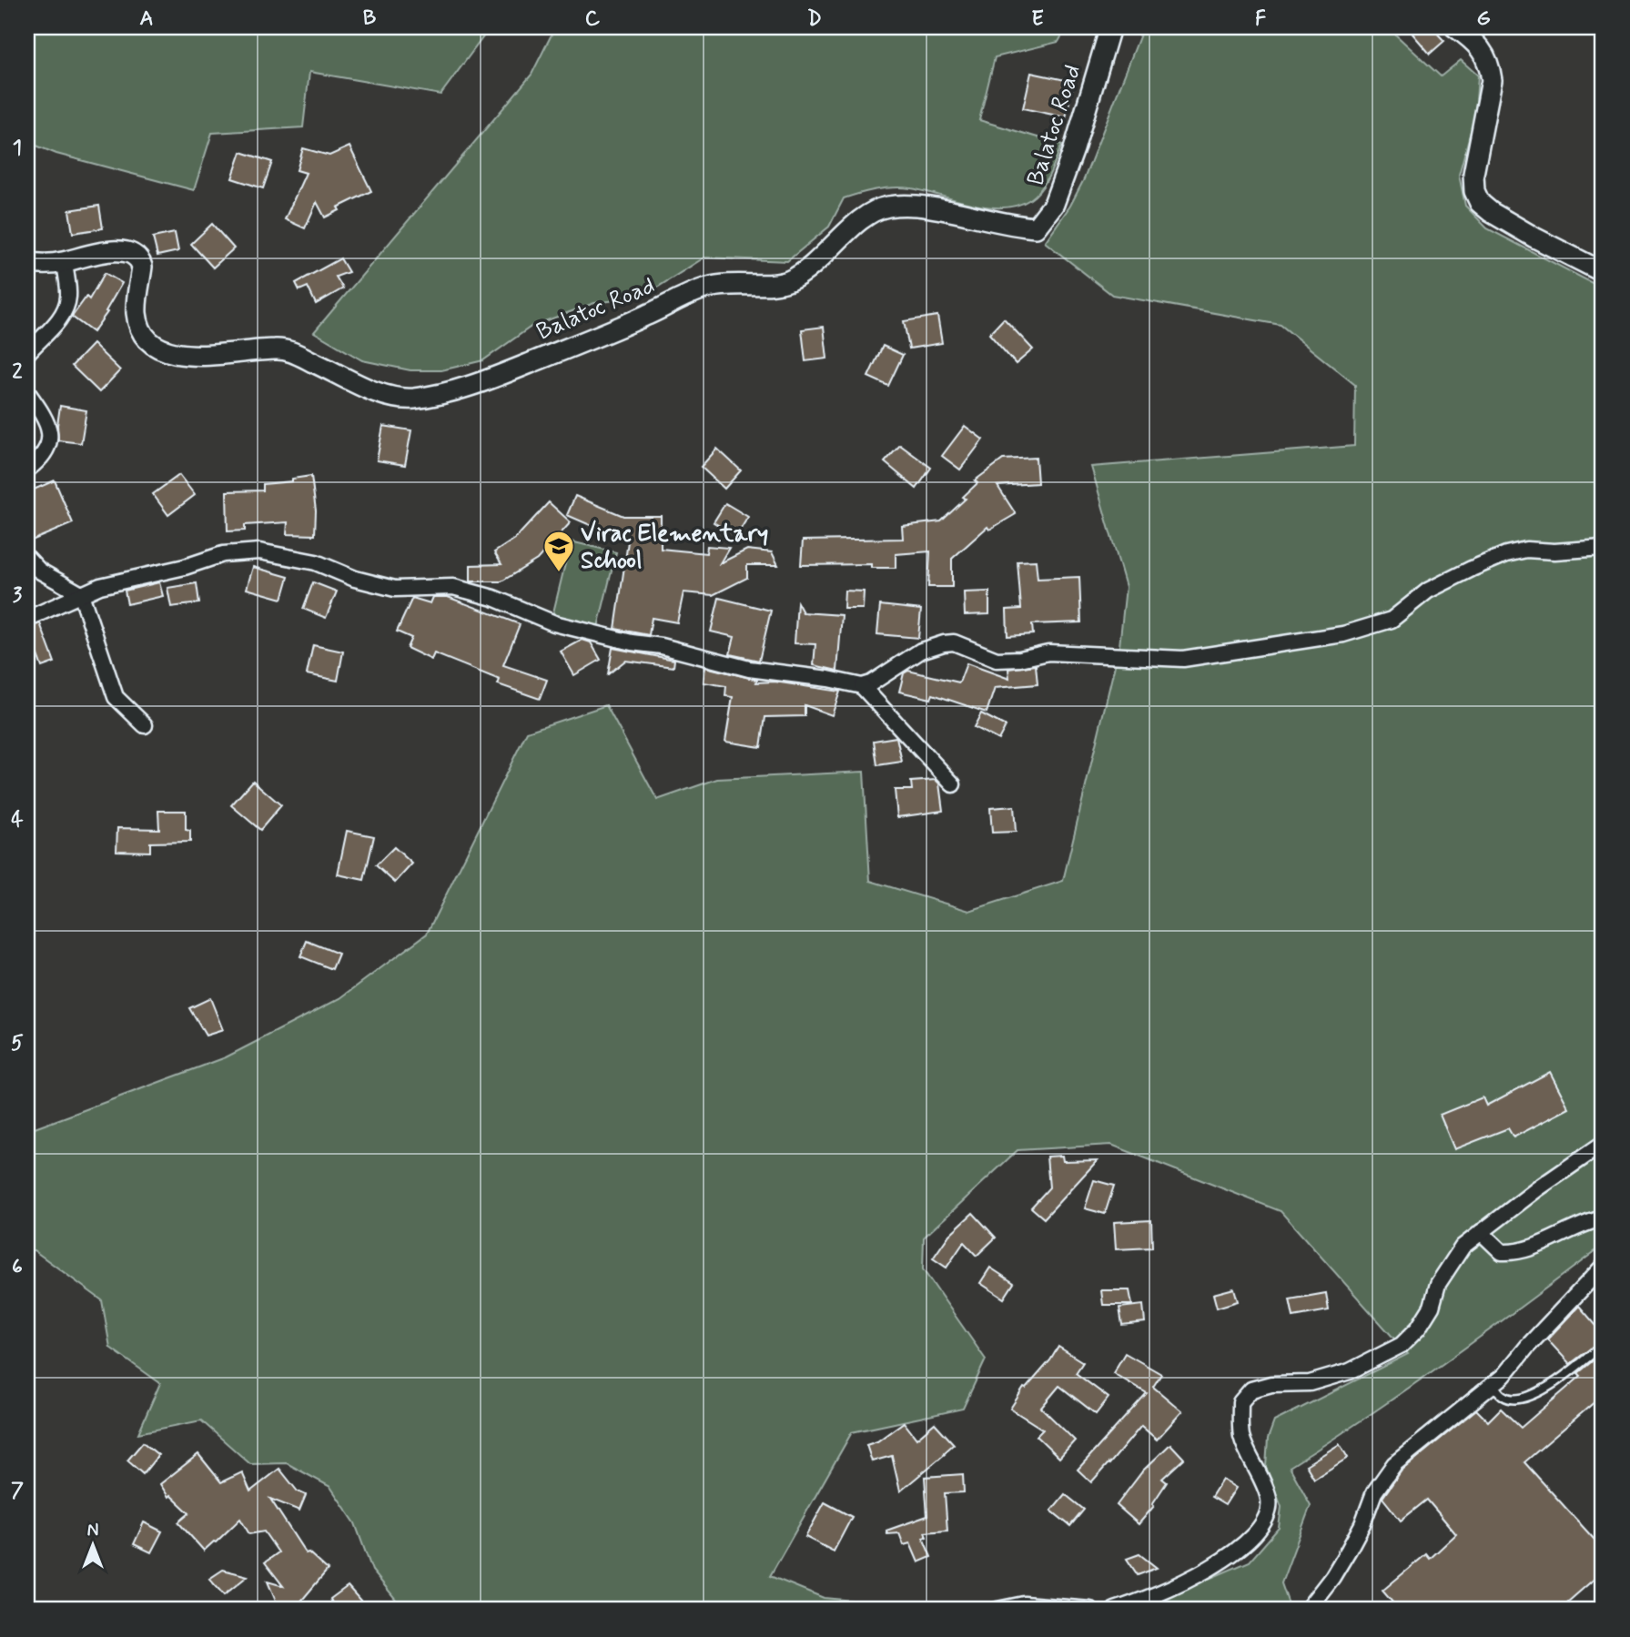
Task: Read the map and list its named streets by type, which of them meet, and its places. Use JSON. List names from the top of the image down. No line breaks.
{"streets":{"main road":["Balatoc Road"]},"places":{"school or university":["Virac Elementary School"]},"north":"top","grid":{"columns":["A","B","C","D","E","F","G"],"rows":["1","2","3","4","5","6","7"]}}
